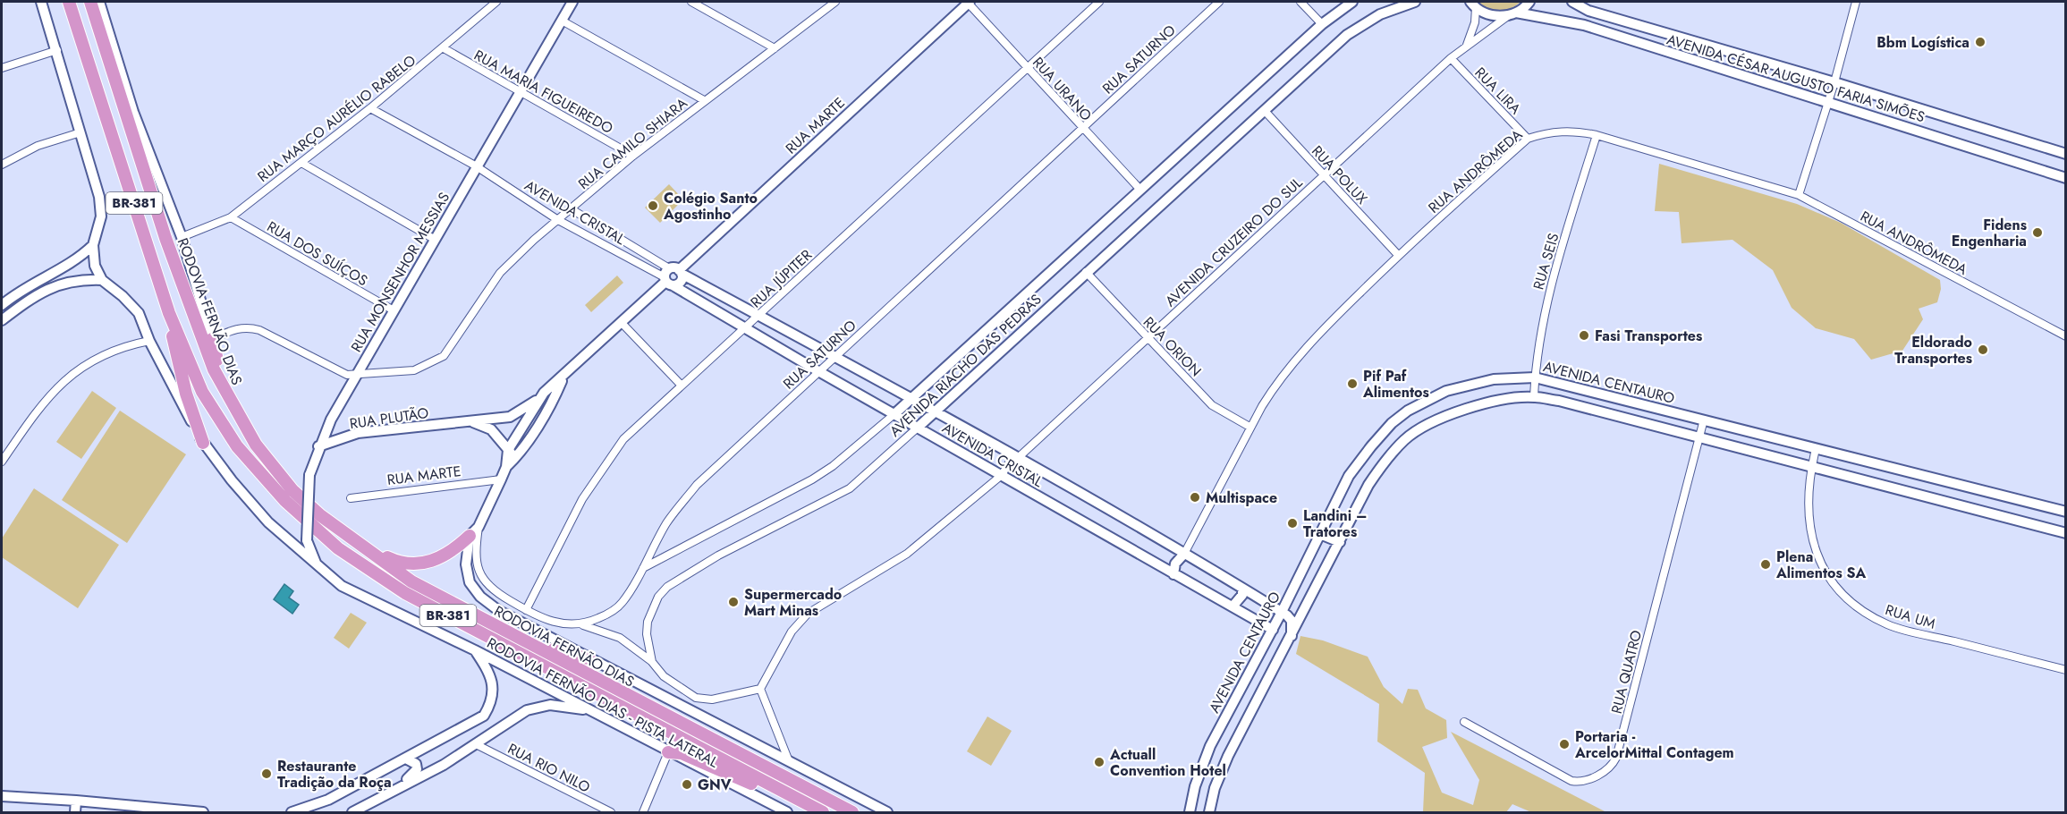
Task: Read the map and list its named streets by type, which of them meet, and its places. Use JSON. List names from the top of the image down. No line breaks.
{"streets":{"highway":["BR-381","RODOVIA FERNÃO DIAS"],"street":["RUA SATURNO","AVENIDA CÉSAR AUGUSTO FARIA SIMÕES","RUA URANO","RUA LIRA","RUA MARIA FIGUEIREDO","RUA MARÇO AURÉLIO RABELO","RUA MARTE","RUA CAMILO SHIARA","RUA ANDRÔMEDA","RUA POLUX","AVENIDA CRISTAL","AVENIDA CRUZEIRO DO SUL","RUA DOS SUÍÇOS","RUA SEIS","RUA MONSENHOR MESSIAS","RUA JÚPITER","RUA ORION","AVENIDA RIACHO DAS PEDRAS","AVENIDA CENTAURO","RUA PLUTÃO","RUA UM","RUA QUATRO","RODOVIA FERNÃO DIAS - PISTA LATERAL","RUA RIO NILO"]},"crossings":[["RUA SATURNO","RUA URANO"],["RUA SATURNO","RUA MARTE"],["RUA SATURNO","AVENIDA CRISTAL"],["RUA SATURNO","RUA JÚPITER"],["RUA SATURNO","AVENIDA RIACHO DAS PEDRAS"],["AVENIDA CÉSAR AUGUSTO FARIA SIMÕES","AVENIDA CRUZEIRO DO SUL"],["RUA URANO","RUA MARTE"],["RUA URANO","RUA JÚPITER"],["RUA URANO","AVENIDA RIACHO DAS PEDRAS"],["RUA LIRA","RUA ANDRÔMEDA"],["RUA LIRA","AVENIDA CRUZEIRO DO SUL"],["RUA MARIA FIGUEIREDO","RUA MARÇO AURÉLIO RABELO"],["RUA MARIA FIGUEIREDO","RUA CAMILO SHIARA"],["RUA MARIA FIGUEIREDO","RUA MONSENHOR MESSIAS"],["RUA MARÇO AURÉLIO RABELO","AVENIDA CRISTAL"],["RUA MARÇO AURÉLIO RABELO","RUA DOS SUÍÇOS"],["RUA MARÇO AURÉLIO RABELO","RODOVIA FERNÃO DIAS"],["RUA MARTE","BR-381"],["RUA MARTE","AVENIDA CRISTAL"],["RUA MARTE","RUA PLUTÃO"],["RUA CAMILO SHIARA","AVENIDA CRISTAL"],["RUA CAMILO SHIARA","RUA MONSENHOR MESSIAS"],["RUA CAMILO SHIARA","RODOVIA FERNÃO DIAS"],["RUA ANDRÔMEDA","RUA POLUX"],["RUA ANDRÔMEDA","AVENIDA CRISTAL"],["RUA ANDRÔMEDA","RUA SEIS"],["RUA ANDRÔMEDA","RUA ORION"],["RUA POLUX","AVENIDA CRUZEIRO DO SUL"],["RUA POLUX","AVENIDA RIACHO DAS PEDRAS"],["BR-381","RUA MONSENHOR MESSIAS"],["BR-381","RODOVIA FERNÃO DIAS"],["BR-381","RODOVIA FERNÃO DIAS - PISTA LATERAL"],["AVENIDA CRISTAL","AVENIDA CRUZEIRO DO SUL"],["AVENIDA CRISTAL","RUA MONSENHOR MESSIAS"],["AVENIDA CRISTAL","RUA JÚPITER"],["AVENIDA CRISTAL","AVENIDA RIACHO DAS PEDRAS"],["AVENIDA CRISTAL","AVENIDA CENTAURO"],["AVENIDA CRUZEIRO DO SUL","RUA ORION"],["RUA DOS SUÍÇOS","RUA MONSENHOR MESSIAS"],["RUA SEIS","AVENIDA CENTAURO"],["RUA MONSENHOR MESSIAS","RUA PLUTÃO"],["RUA MONSENHOR MESSIAS","RODOVIA FERNÃO DIAS - PISTA LATERAL"],["RUA ORION","AVENIDA RIACHO DAS PEDRAS"],["AVENIDA CENTAURO","RUA UM"],["AVENIDA CENTAURO","RUA QUATRO"]],"places":["Bbm Logística","Colégio Santo Agostinho","Fidens Engenharia","Fasi Transportes","Eldorado Transportes","Pif Paf Alimentos","Multispace","Landini – Tratores","Plena Alimentos SA","Supermercado Mart Minas","Portaria - ArcelorMittal Contagem","Actuall Convention Hotel","Restaurante Tradição da Roça","GNV"]}
